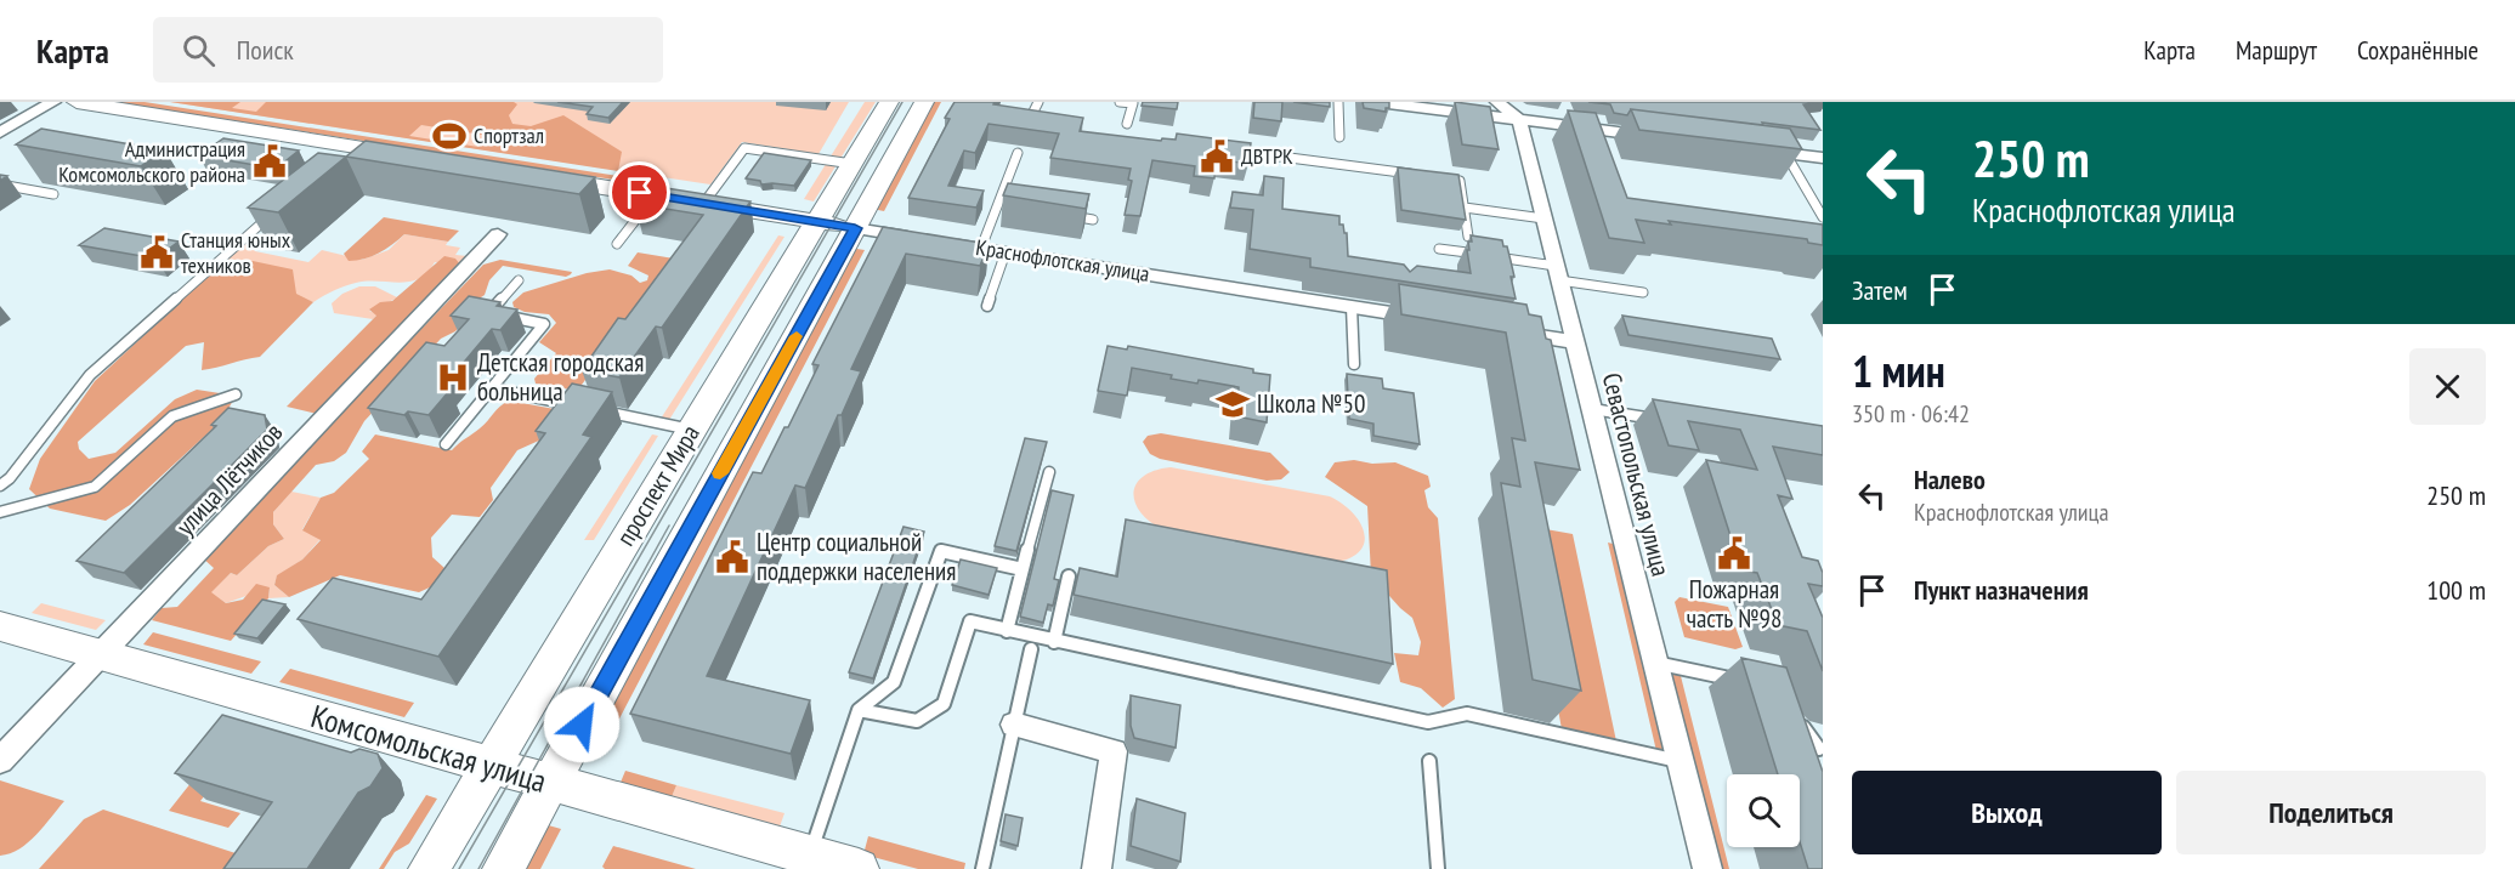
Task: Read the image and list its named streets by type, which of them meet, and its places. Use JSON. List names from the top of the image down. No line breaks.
{"streets":{"main road":["Краснофлотская улица","проспект Мира","Комсомольская улица"],"street":["Севастопольская улица","улица Лётчиков"]},"crossings":[["Краснофлотская улица","проспект Мира"],["улица Лётчиков","Комсомольская улица"],["проспект Мира","Комсомольская улица"]],"places":{"sports":["Спортзал"],"public building":["ДВТРК","Администрация Комсомольского района","Станция юных техников","Пожарная часть №98","Центр социальной поддержки населения"],"hospital":["Детская городская больница"],"school or university":["Школа №50"]},"page":{"header":"Карта","search":"Поиск","nav":["Карта","Маршрут","Сохранённые"],"turn":["250 m","Краснофлотская улица"],"then":"Затем","heading":["1 мин","350 m · 06:42"],"list":[{"name":"Налево","note":"Краснофлотская улица","value":"250 m"},{"name":"Пункт назначения","value":"100 m"}],"buttons":["Выход","Поделиться"]}}
